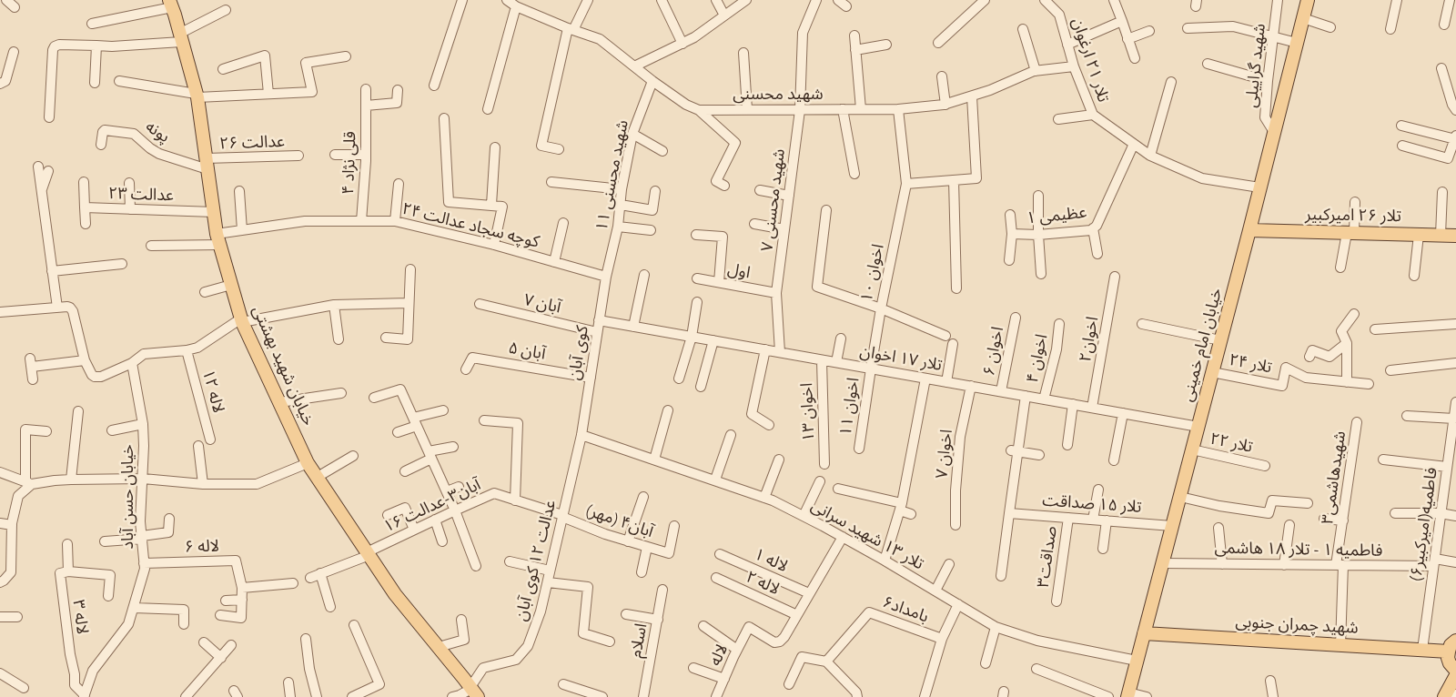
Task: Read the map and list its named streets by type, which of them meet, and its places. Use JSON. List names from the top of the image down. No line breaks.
{"streets":{"main road":["تلار ۲۶ امیرکبیر","خیابان امام خمینی","خیابان شهید بهشتی","شهید چمران جنوبی"],"street":["تلار ۲۱ ارغوان","شهید گراییلی","شهید محسنی","پونه","عدالت ۲۶","قلی نژاد ۴","شهید محسنی ۱۱","عدالت ۲۳","شهید محسنی ۷","عظیمی ۱","کوچه سجاد عدالت ۲۴","اول","اخوان ۱۰","آبان ۷","اخوان۲","آبان ۵","اخوان ۶","کوی آبان","تلار ۱۷ اخوان","اخوان ۴","تلار ۲۴","لاله ۱۲","اخوان ۱۱","اخوان ۱۳","تلار ۲۲","اخوان ۷","شهیدهاشمی۳","خیابان حسن آباد","تلار ۱۵ صداقت","آبان۳-عدالت ۱۶","آبان۴ (مهر)","فاطمیه(امیرکبیر۶)","تلار ۱۳ شهید سرانی","لاله ۶","فاطمیه ۱ - تلار ۱۸ هاشمی","صداقت۳","عدالت ۱۲ کوی آبان","لاله ۱","لاله ۲","بامداد۶","لاله ۳","اسلام","لاله"]},"crossings":[["تلار ۲۱ ارغوان","شهید محسنی"],["تلار ۲۱ ارغوان","عظیمی ۱"],["تلار ۲۱ ارغوان","خیابان امام خمینی"],["شهید گراییلی","خیابان امام خمینی"],["شهید محسنی","شهید محسنی ۱۱"],["شهید محسنی","شهید محسنی ۷"],["شهید محسنی","اخوان ۱۰"],["پونه","عدالت ۲۶"],["پونه","خیابان شهید بهشتی"],["عدالت ۲۶","خیابان شهید بهشتی"],["قلی نژاد ۴","کوچه سجاد عدالت ۲۴"],["شهید محسنی ۱۱","کوچه سجاد عدالت ۲۴"],["شهید محسنی ۱۱","کوی آبان"],["عدالت ۲۳","خیابان شهید بهشتی"],["شهید محسنی ۷","اول"],["شهید محسنی ۷","تلار ۱۷ اخوان"],["تلار ۲۶ امیرکبیر","خیابان امام خمینی"],["کوچه سجاد عدالت ۲۴","کوی آبان"],["کوچه سجاد عدالت ۲۴","خیابان شهید بهشتی"],["اخوان ۱۰","تلار ۱۷ اخوان"],["اخوان ۱۰","اخوان ۱۱"],["آبان ۷","کوی آبان"],["اخوان۲","تلار ۱۷ اخوان"],["خیابان امام خمینی","تلار ۱۷ اخوان"],["خیابان امام خمینی","تلار ۲۴"],["خیابان امام خمینی","تلار ۲۲"],["خیابان امام خمینی","تلار ۱۵ صداقت"],["خیابان امام خمینی","تلار ۱۳ شهید سرانی"],["خیابان امام خمینی","فاطمیه ۱ - تلار ۱۸ هاشمی"],["خیابان امام خمینی","شهید چمران جنوبی"],["آبان ۵","کوی آبان"],["اخوان ۶","تلار ۱۷ اخوان"],["کوی آبان","تلار ۱۷ اخوان"],["کوی آبان","تلار ۱۳ شهید سرانی"],["کوی آبان","عدالت ۱۲ کوی آبان"],["تلار ۱۷ اخوان","اخوان ۴"],["تلار ۱۷ اخوان","اخوان ۱۱"],["تلار ۱۷ اخوان","اخوان ۱۳"],["تلار ۱۷ اخوان","اخوان ۷"],["خیابان شهید بهشتی","آبان۳-عدالت ۱۶"],["خیابان شهید بهشتی","عدالت ۱۲ کوی آبان"],["شهیدهاشمی۳","فاطمیه ۱ - تلار ۱۸ هاشمی"],["شهیدهاشمی۳","شهید چمران جنوبی"],["خیابان حسن آباد","لاله ۶"],["خیابان حسن آباد","لاله ۳"],["تلار ۱۵ صداقت","صداقت۳"],["آبان۳-عدالت ۱۶","آبان۴ (مهر)"],["آبان۳-عدالت ۱۶","عدالت ۱۲ کوی آبان"],["آبان۴ (مهر)","عدالت ۱۲ کوی آبان"],["فاطمیه(امیرکبیر۶)","فاطمیه ۱ - تلار ۱۸ هاشمی"],["فاطمیه(امیرکبیر۶)","شهید چمران جنوبی"],["تلار ۱۳ شهید سرانی","عدالت ۱۲ کوی آبان"],["لاله ۲","لاله"]]}
